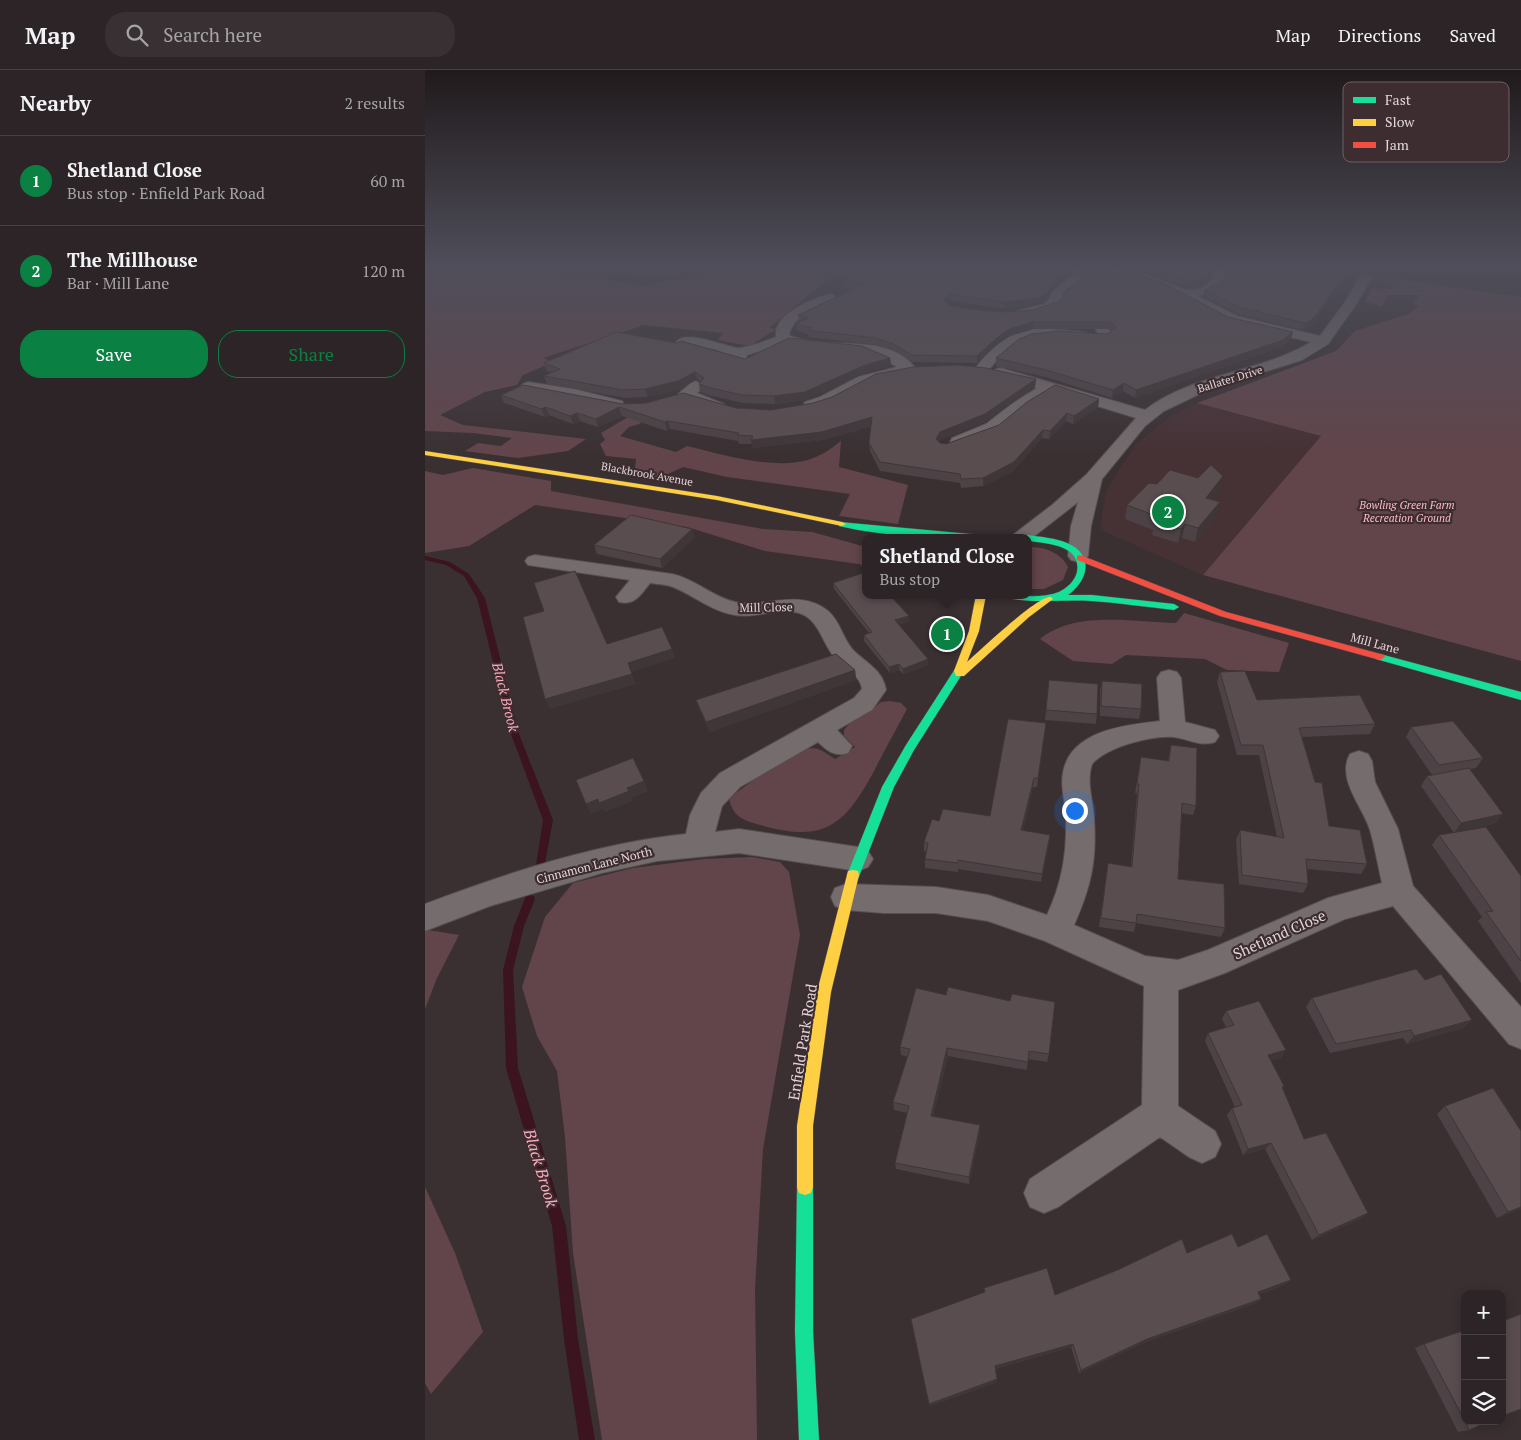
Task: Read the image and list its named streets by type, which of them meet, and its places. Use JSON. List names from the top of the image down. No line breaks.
{"streets":{"street":["Ballater Drive","Blackbrook Avenue","Mill Close","Mill Lane","Cinnamon Lane North","Shetland Close","Enfield Park Road"]},"crossings":[["Ballater Drive","Mill Lane"],["Mill Close","Cinnamon Lane North"],["Mill Lane","Enfield Park Road"],["Cinnamon Lane North","Enfield Park Road"],["Shetland Close","Enfield Park Road"]],"water":["Black Brook"],"parks":["Bowling Green Farm Recreation Ground"],"legend":["Fast","Slow","Jam"],"page":{"header":"Map","search":"Search here","nav":["Map","Directions","Saved"],"heading":["Nearby","2 results"],"list":[{"mark":"1","name":"Shetland Close","note":"Bus stop · Enfield Park Road","value":"60 m"},{"mark":"2","name":"The Millhouse","note":"Bar · Mill Lane","value":"120 m"}],"buttons":["Save","Share"],"pins":["2","1"],"popup":["Shetland Close","Bus stop"],"map_buttons":["+","−"]}}
